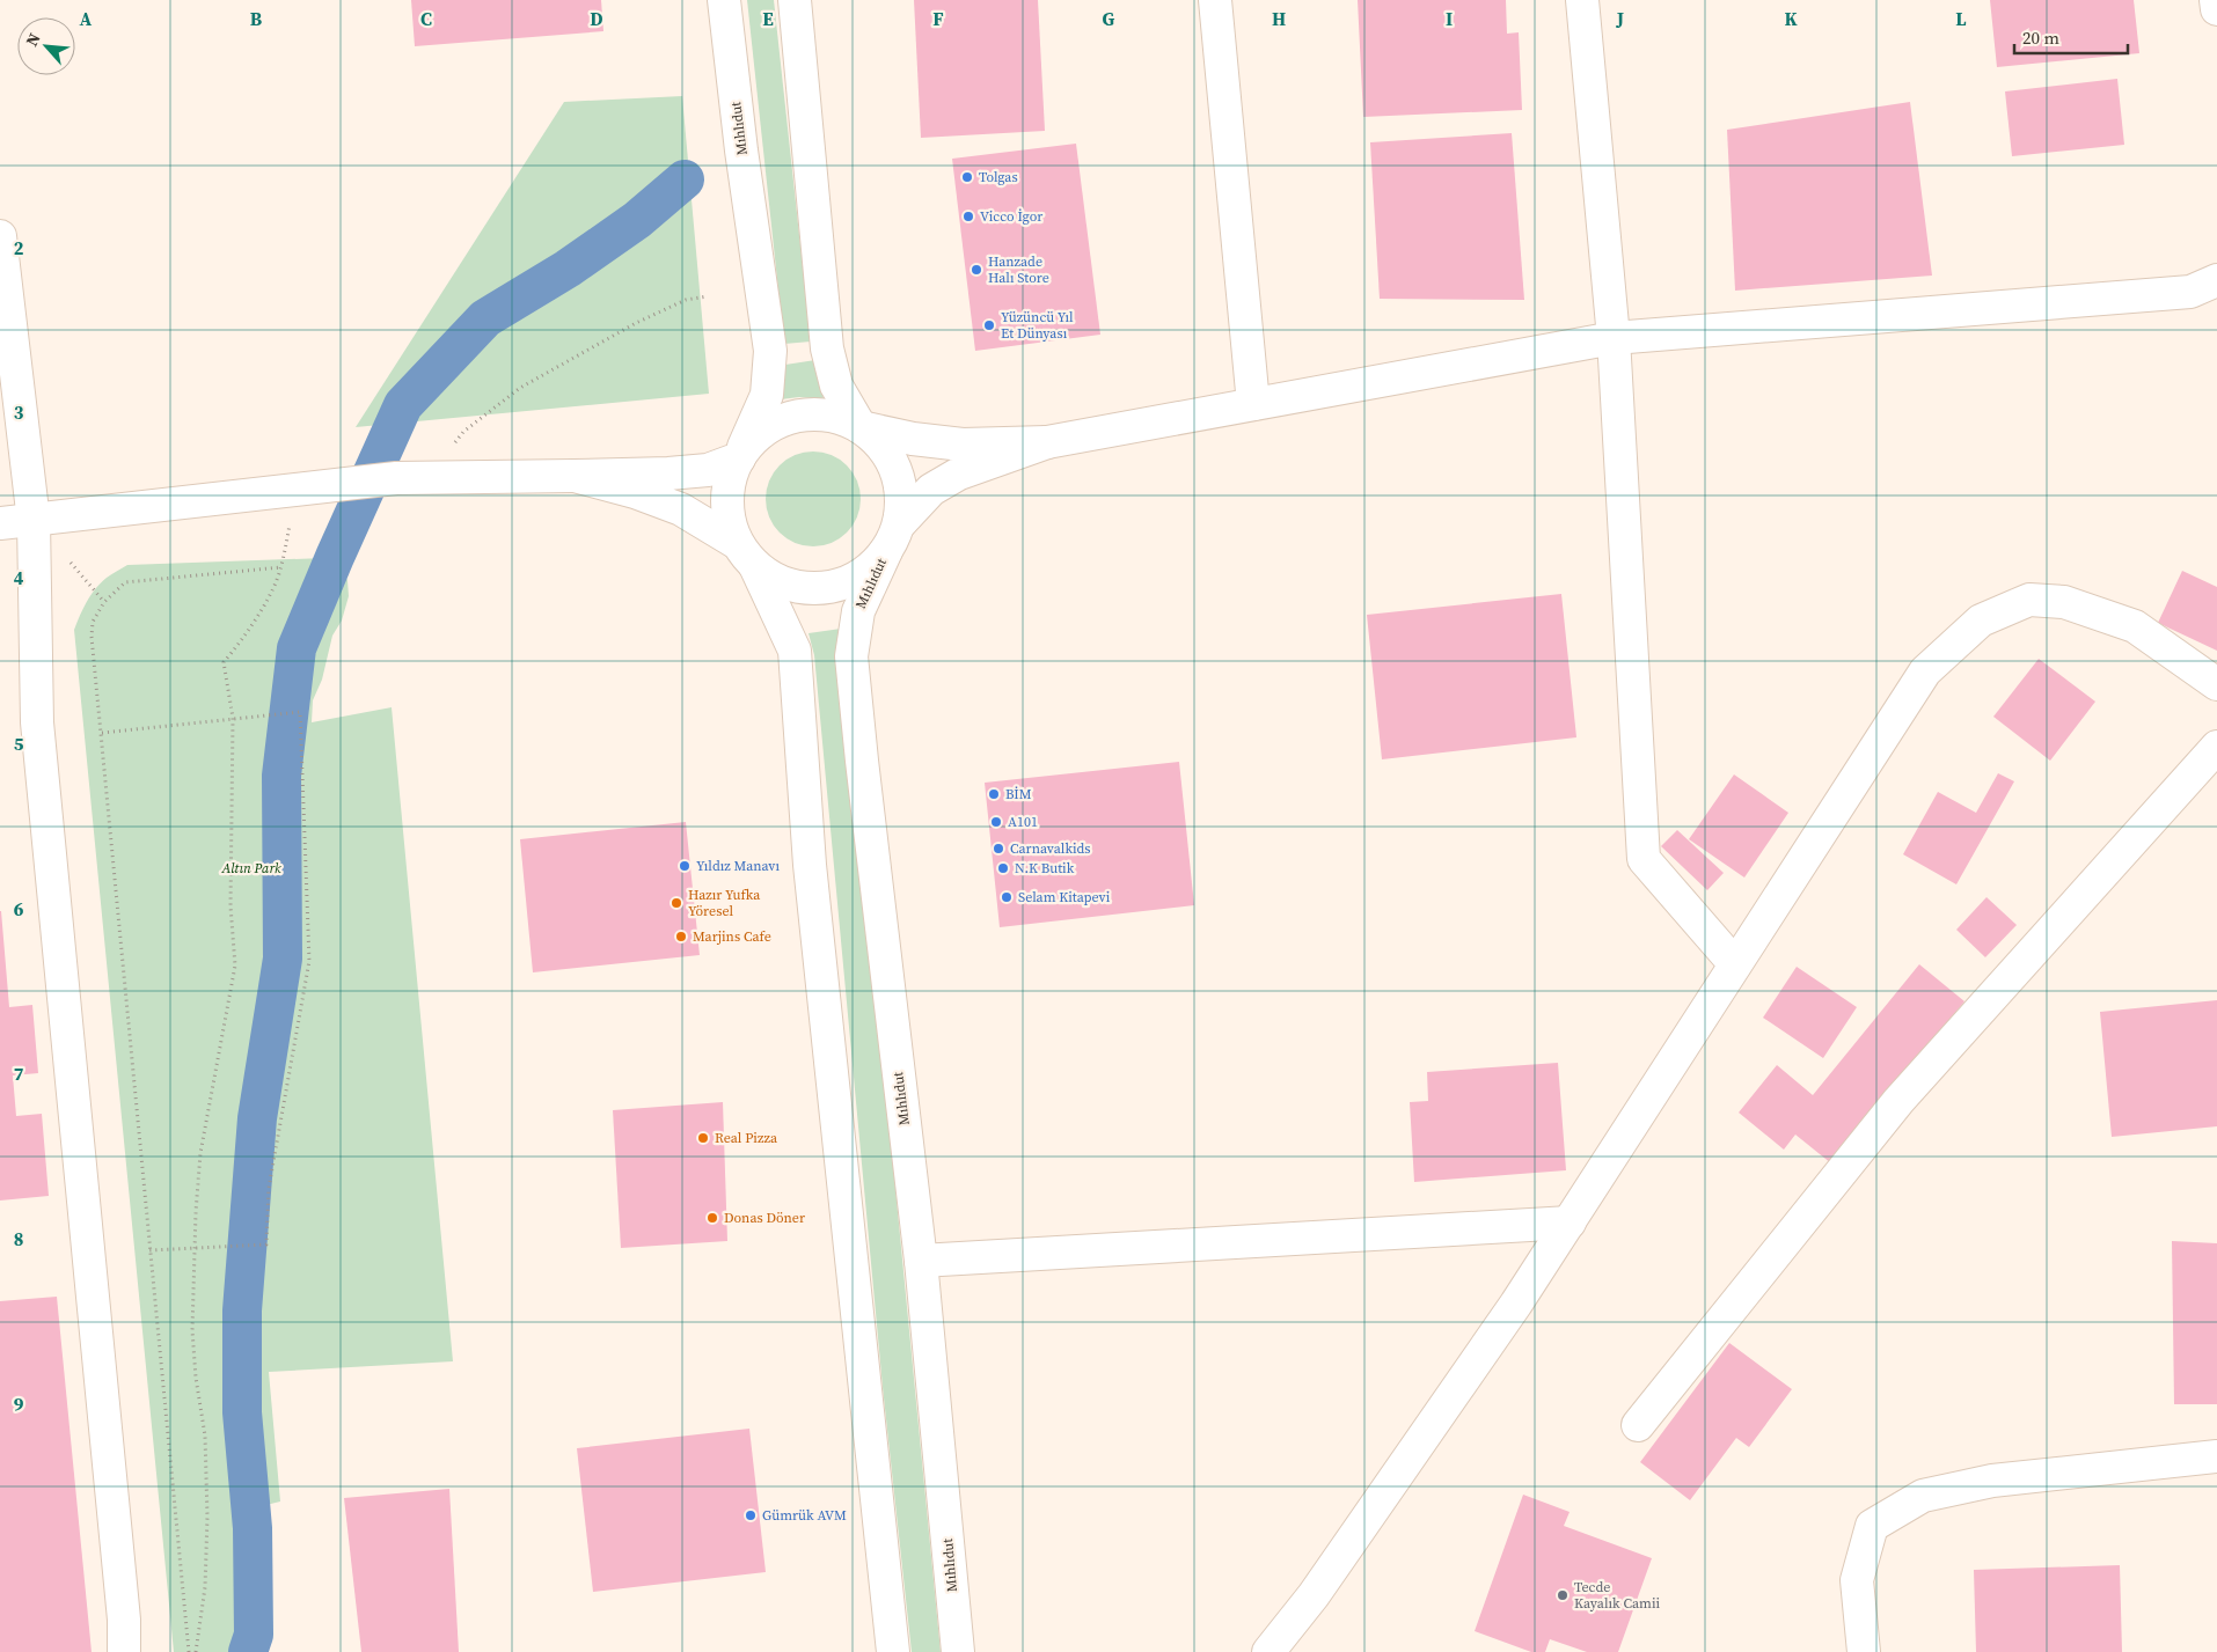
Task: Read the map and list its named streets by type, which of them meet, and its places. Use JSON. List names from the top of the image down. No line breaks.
{"streets":{"street":["Mıhlıdut"]},"parks":["Altın Park"],"places":["Tolgas","Vicco İgor","Hanzade Halı Store","Yüzüncü Yıl Et Dünyası","BİM","A101","Carnavalkids","Yıldız Manavı","N.K Butik","Selam Kitapevi","Hazır Yufka Yöresel","Marjins Cafe","Real Pizza","Donas Döner","Gümrük AVM","Tecde Kayalık Camii"],"scale_bar":"20 m","north":"top left","grid":{"columns":["A","B","C","D","E","F","G","H","I","J","K","L"],"rows":["2","3","4","5","6","7","8","9"]}}
